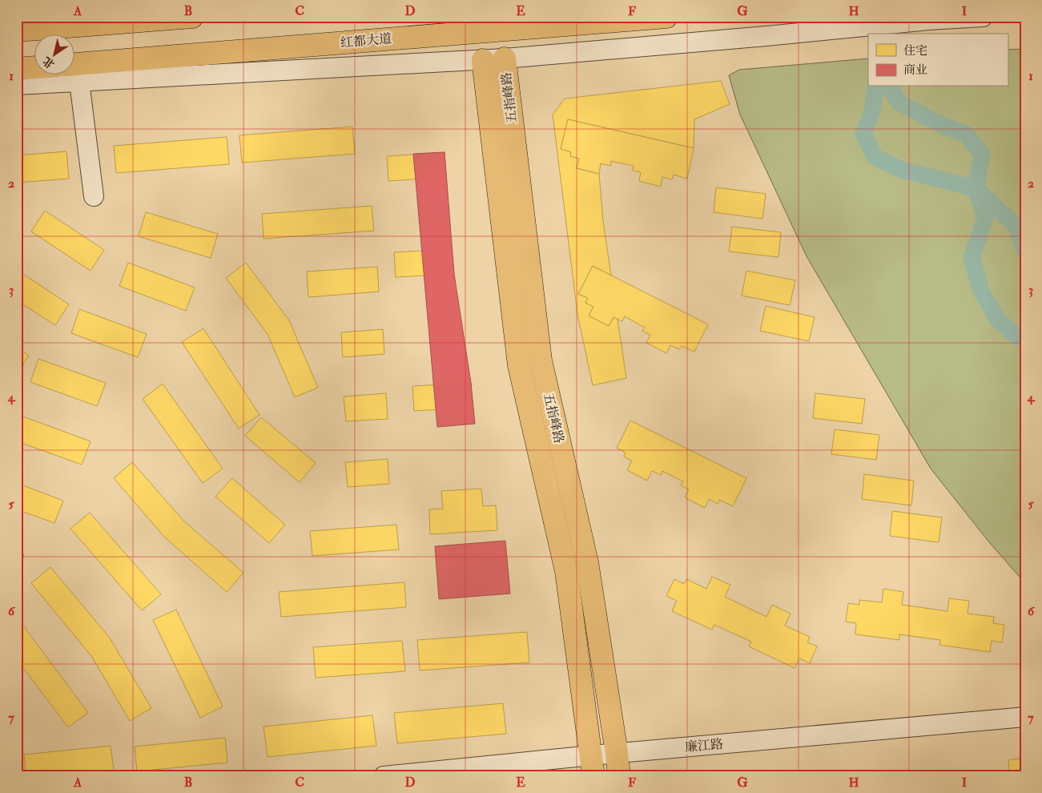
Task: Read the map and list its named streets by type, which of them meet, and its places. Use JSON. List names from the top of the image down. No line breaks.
{"streets":{"main road":["红都大道","五指峰路"],"street":["廉江路"]},"crossings":[["五指峰路","廉江路"]],"legend":["住宅","商业"],"north":"bottom left","grid":{"columns":["A","B","C","D","E","F","G","H","I"],"rows":["1","2","3","4","5","6","7"]}}
